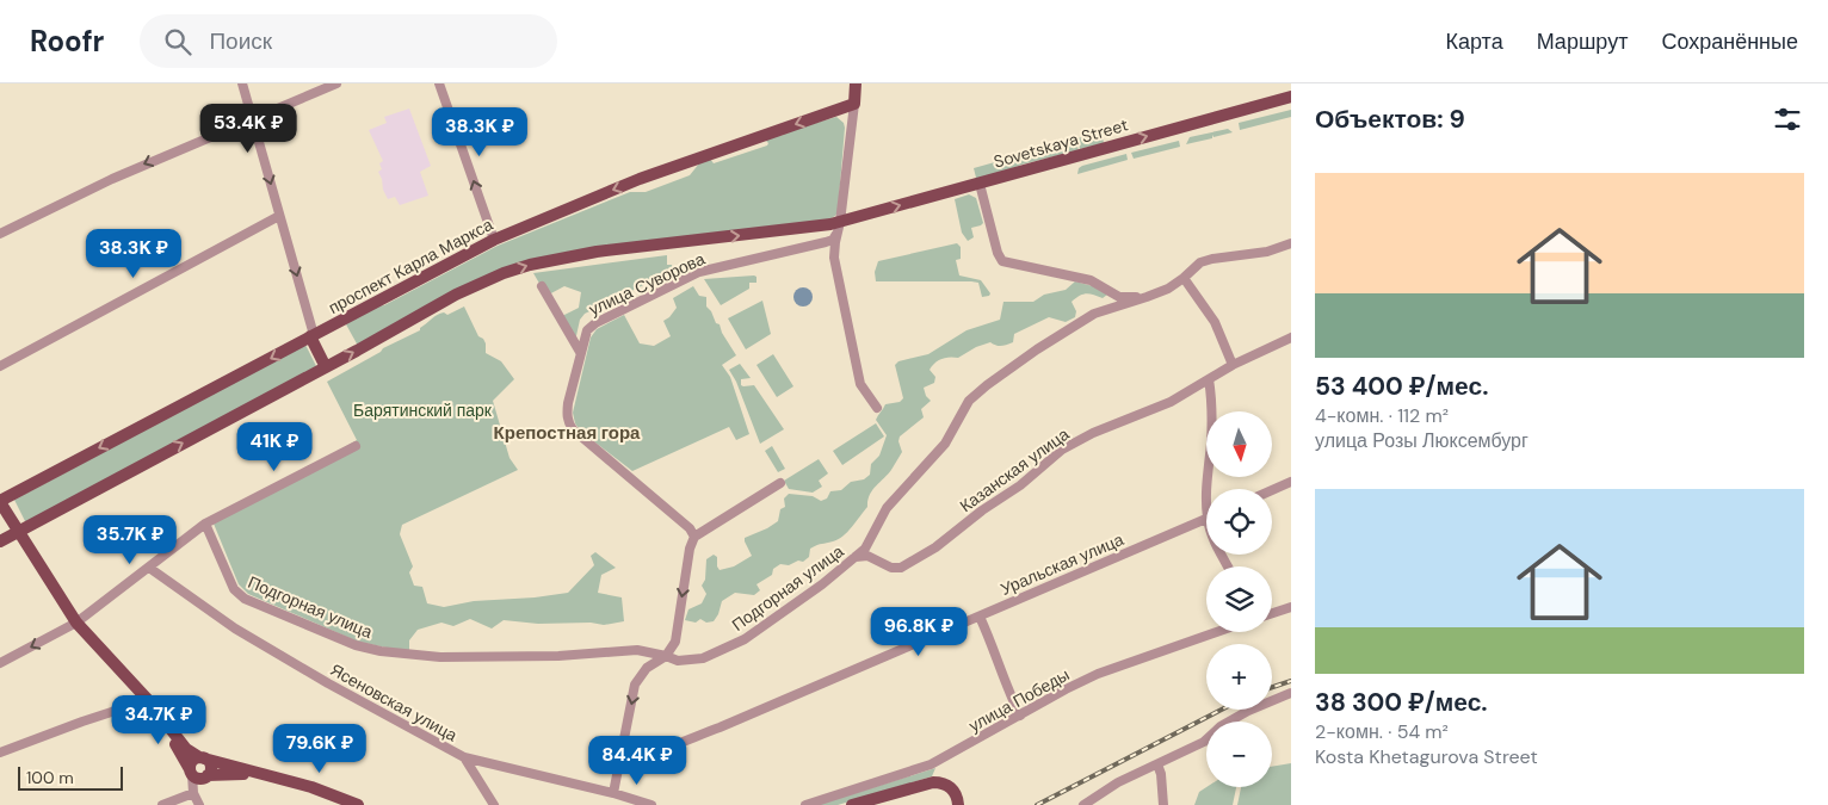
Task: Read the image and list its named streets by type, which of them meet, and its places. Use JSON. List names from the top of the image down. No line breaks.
{"streets":{"main road":["Sovetskaya Street","проспект Карла Маркса"],"street":["улица Суворова","Казанская улица","Уральская улица","Подгорная улица","улица Победы","Ясеновская улица"]},"crossings":[["Sovetskaya Street","улица Суворова"],["Казанская улица","Подгорная улица"]],"one_way":["Sovetskaya Street"],"districts":["Крепостная гора"],"parks":["Барятинский парк"],"scale_bar":"100 m","north":"bottom","page":{"header":"Roofr","search":"Поиск","nav":["Карта","Маршрут","Сохранённые"],"heading":"Объектов: 9","price":["53.4K ₽","38.3K ₽","38.3K ₽","41K ₽","35.7K ₽","96.8K ₽","34.7K ₽","79.6K ₽","84.4K ₽"],"list":[{"name":"53 400 ₽/мес.","note":"4-комн. · 112 m² · улица Розы Люксембург"},{"name":"38 300 ₽/мес.","note":"2-комн. · 54 m² · Kosta Khetagurova Street"}],"map_buttons":["+","−"],"scale":"100 m"}}
